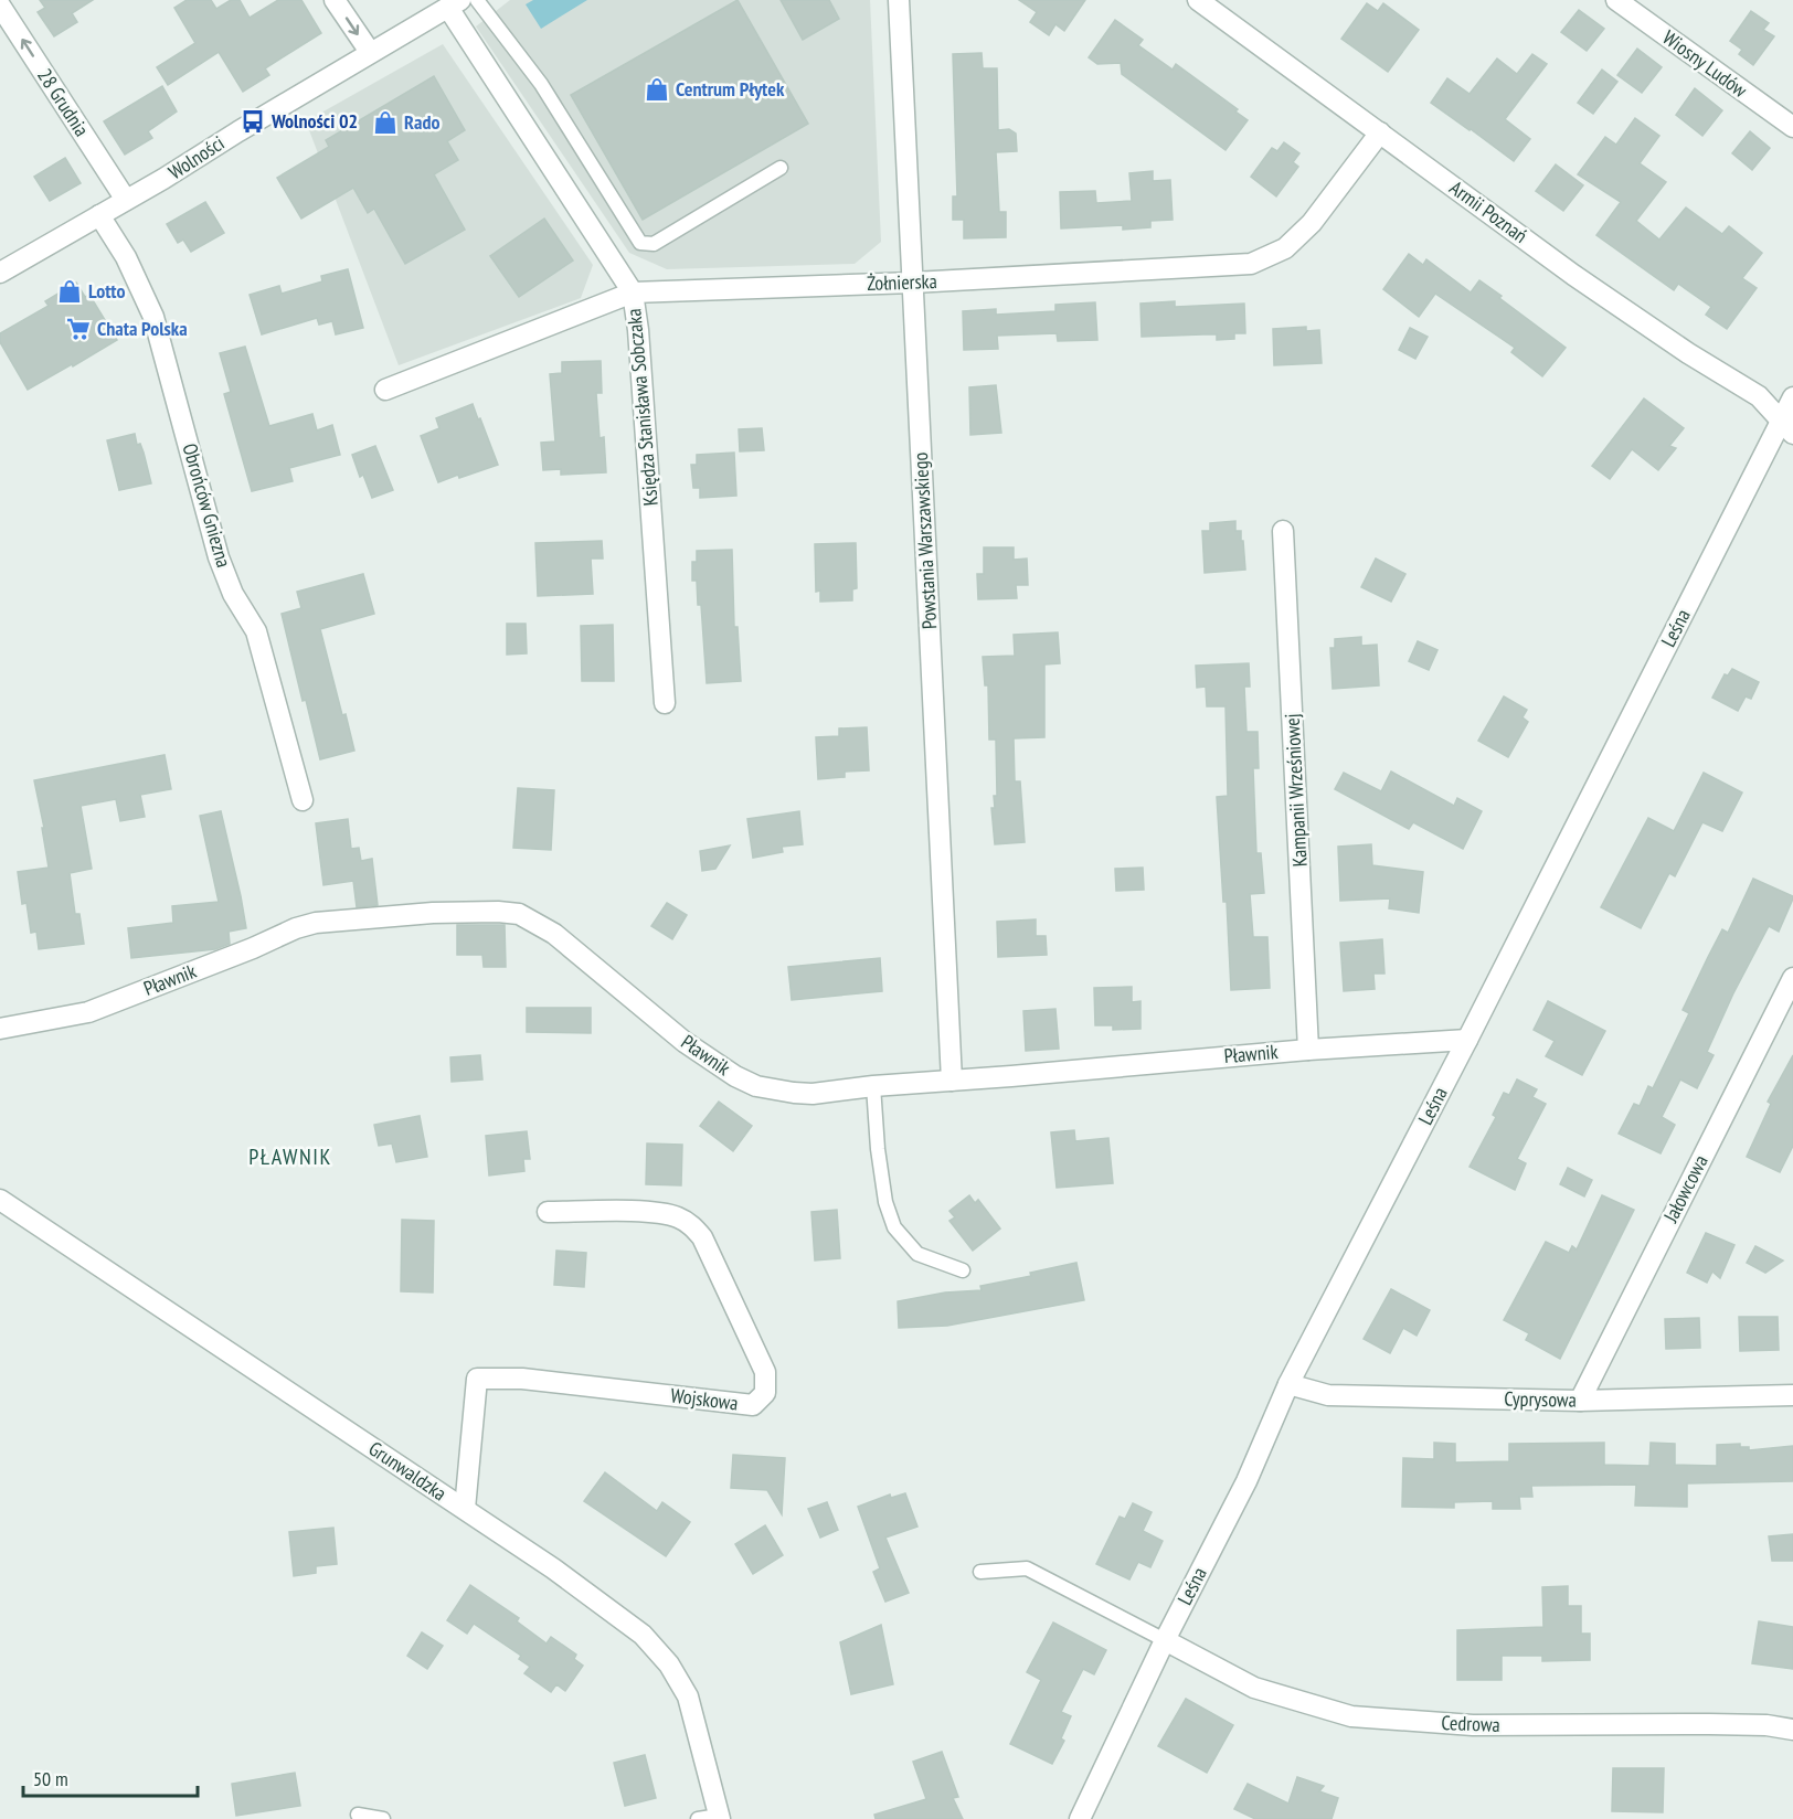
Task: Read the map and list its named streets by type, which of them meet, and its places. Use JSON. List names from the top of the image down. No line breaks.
{"streets":{"street":["Wiosny Ludów","28 Grudnia","Wolności","Armii Poznań","Żołnierska","Księdza Stanisława Sobczaka","Obrońców Gniezna","Powstania Warszawskiego","Leśna","Kampanii Wrześniowej","Pławnik","Jałowcowa","Wojskowa","Cyprysowa","Grunwaldzka","Cedrowa"]},"crossings":[["28 Grudnia","Wolności"],["Wolności","Księdza Stanisława Sobczaka"],["Wolności","Obrońców Gniezna"],["Armii Poznań","Żołnierska"],["Armii Poznań","Leśna"],["Żołnierska","Księdza Stanisława Sobczaka"],["Żołnierska","Powstania Warszawskiego"],["Powstania Warszawskiego","Pławnik"],["Leśna","Pławnik"],["Leśna","Cyprysowa"],["Leśna","Cedrowa"],["Kampanii Wrześniowej","Pławnik"],["Jałowcowa","Cyprysowa"],["Wojskowa","Grunwaldzka"]],"one_way":["28 Grudnia"],"districts":["PŁAWNIK"],"places":{"shop":["Centrum Płytek","Rado","Lotto"],"bus stop":["Wolności 02"],"supermarket":["Chata Polska"]},"scale_bar":"50 m"}
